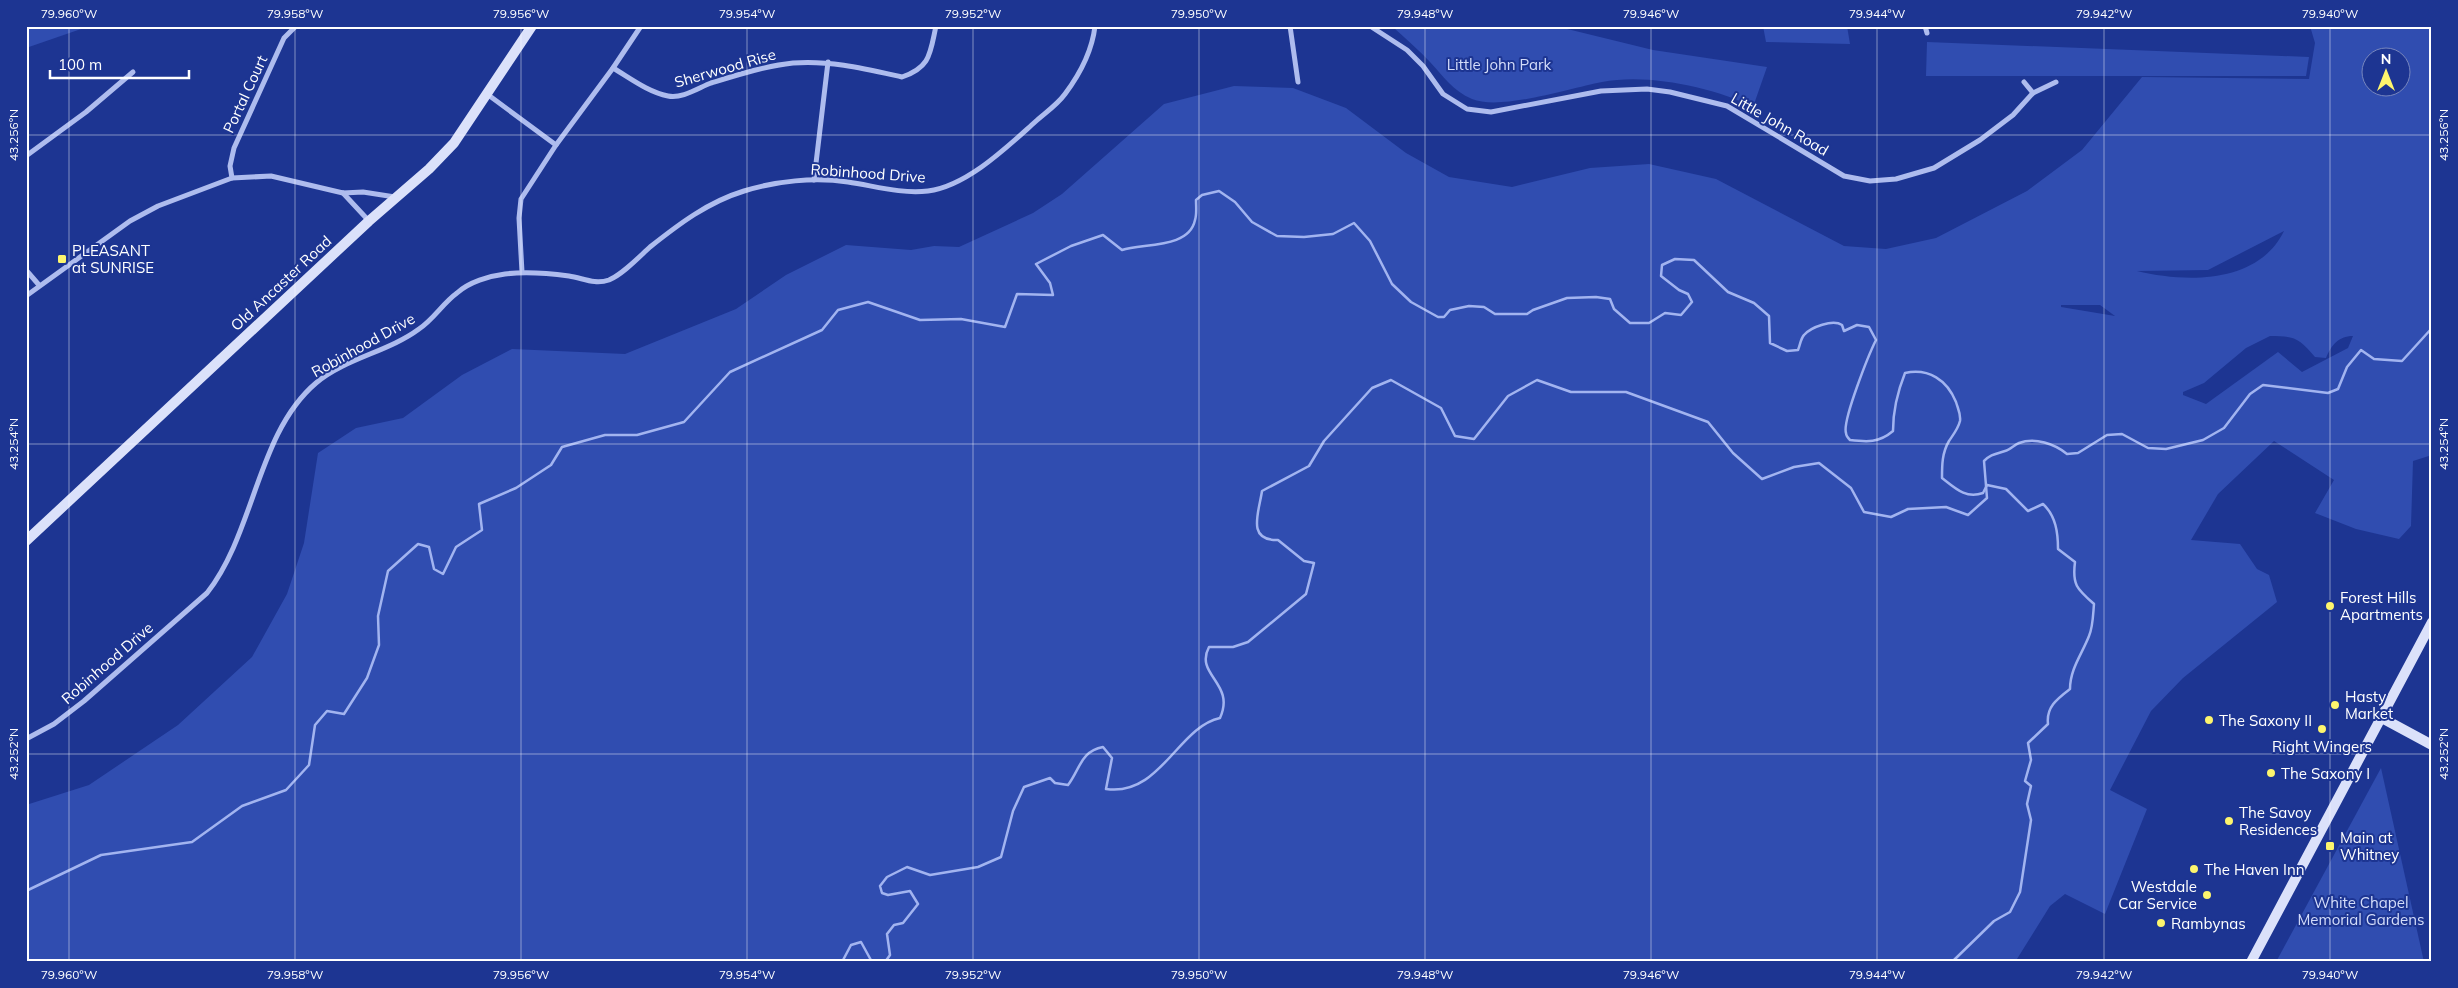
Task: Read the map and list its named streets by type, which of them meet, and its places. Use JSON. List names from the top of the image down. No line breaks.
{"streets":{"street":["Sherwood Rise","Portal Court","Little John Road","Robinhood Drive","Old Ancaster Road"]},"parks":["Little John Park","White Chapel Memorial Gardens"],"places":{"transit":["PLEASANT at SUNRISE","Main at Whitney"],"other":["Forest Hills Apartments","Hasty Market","The Saxony II","Right Wingers","The Saxony I","The Savoy Residences","The Haven Inn","Westdale Car Service","Rambynas"]},"scale_bar":"100 m","north":"top","coordinates":["79.960°W","79.958°W","79.956°W","79.954°W","79.952°W","79.950°W","79.948°W","79.946°W","79.944°W","79.942°W","79.940°W","43.256°N","43.254°N","43.252°N"]}
